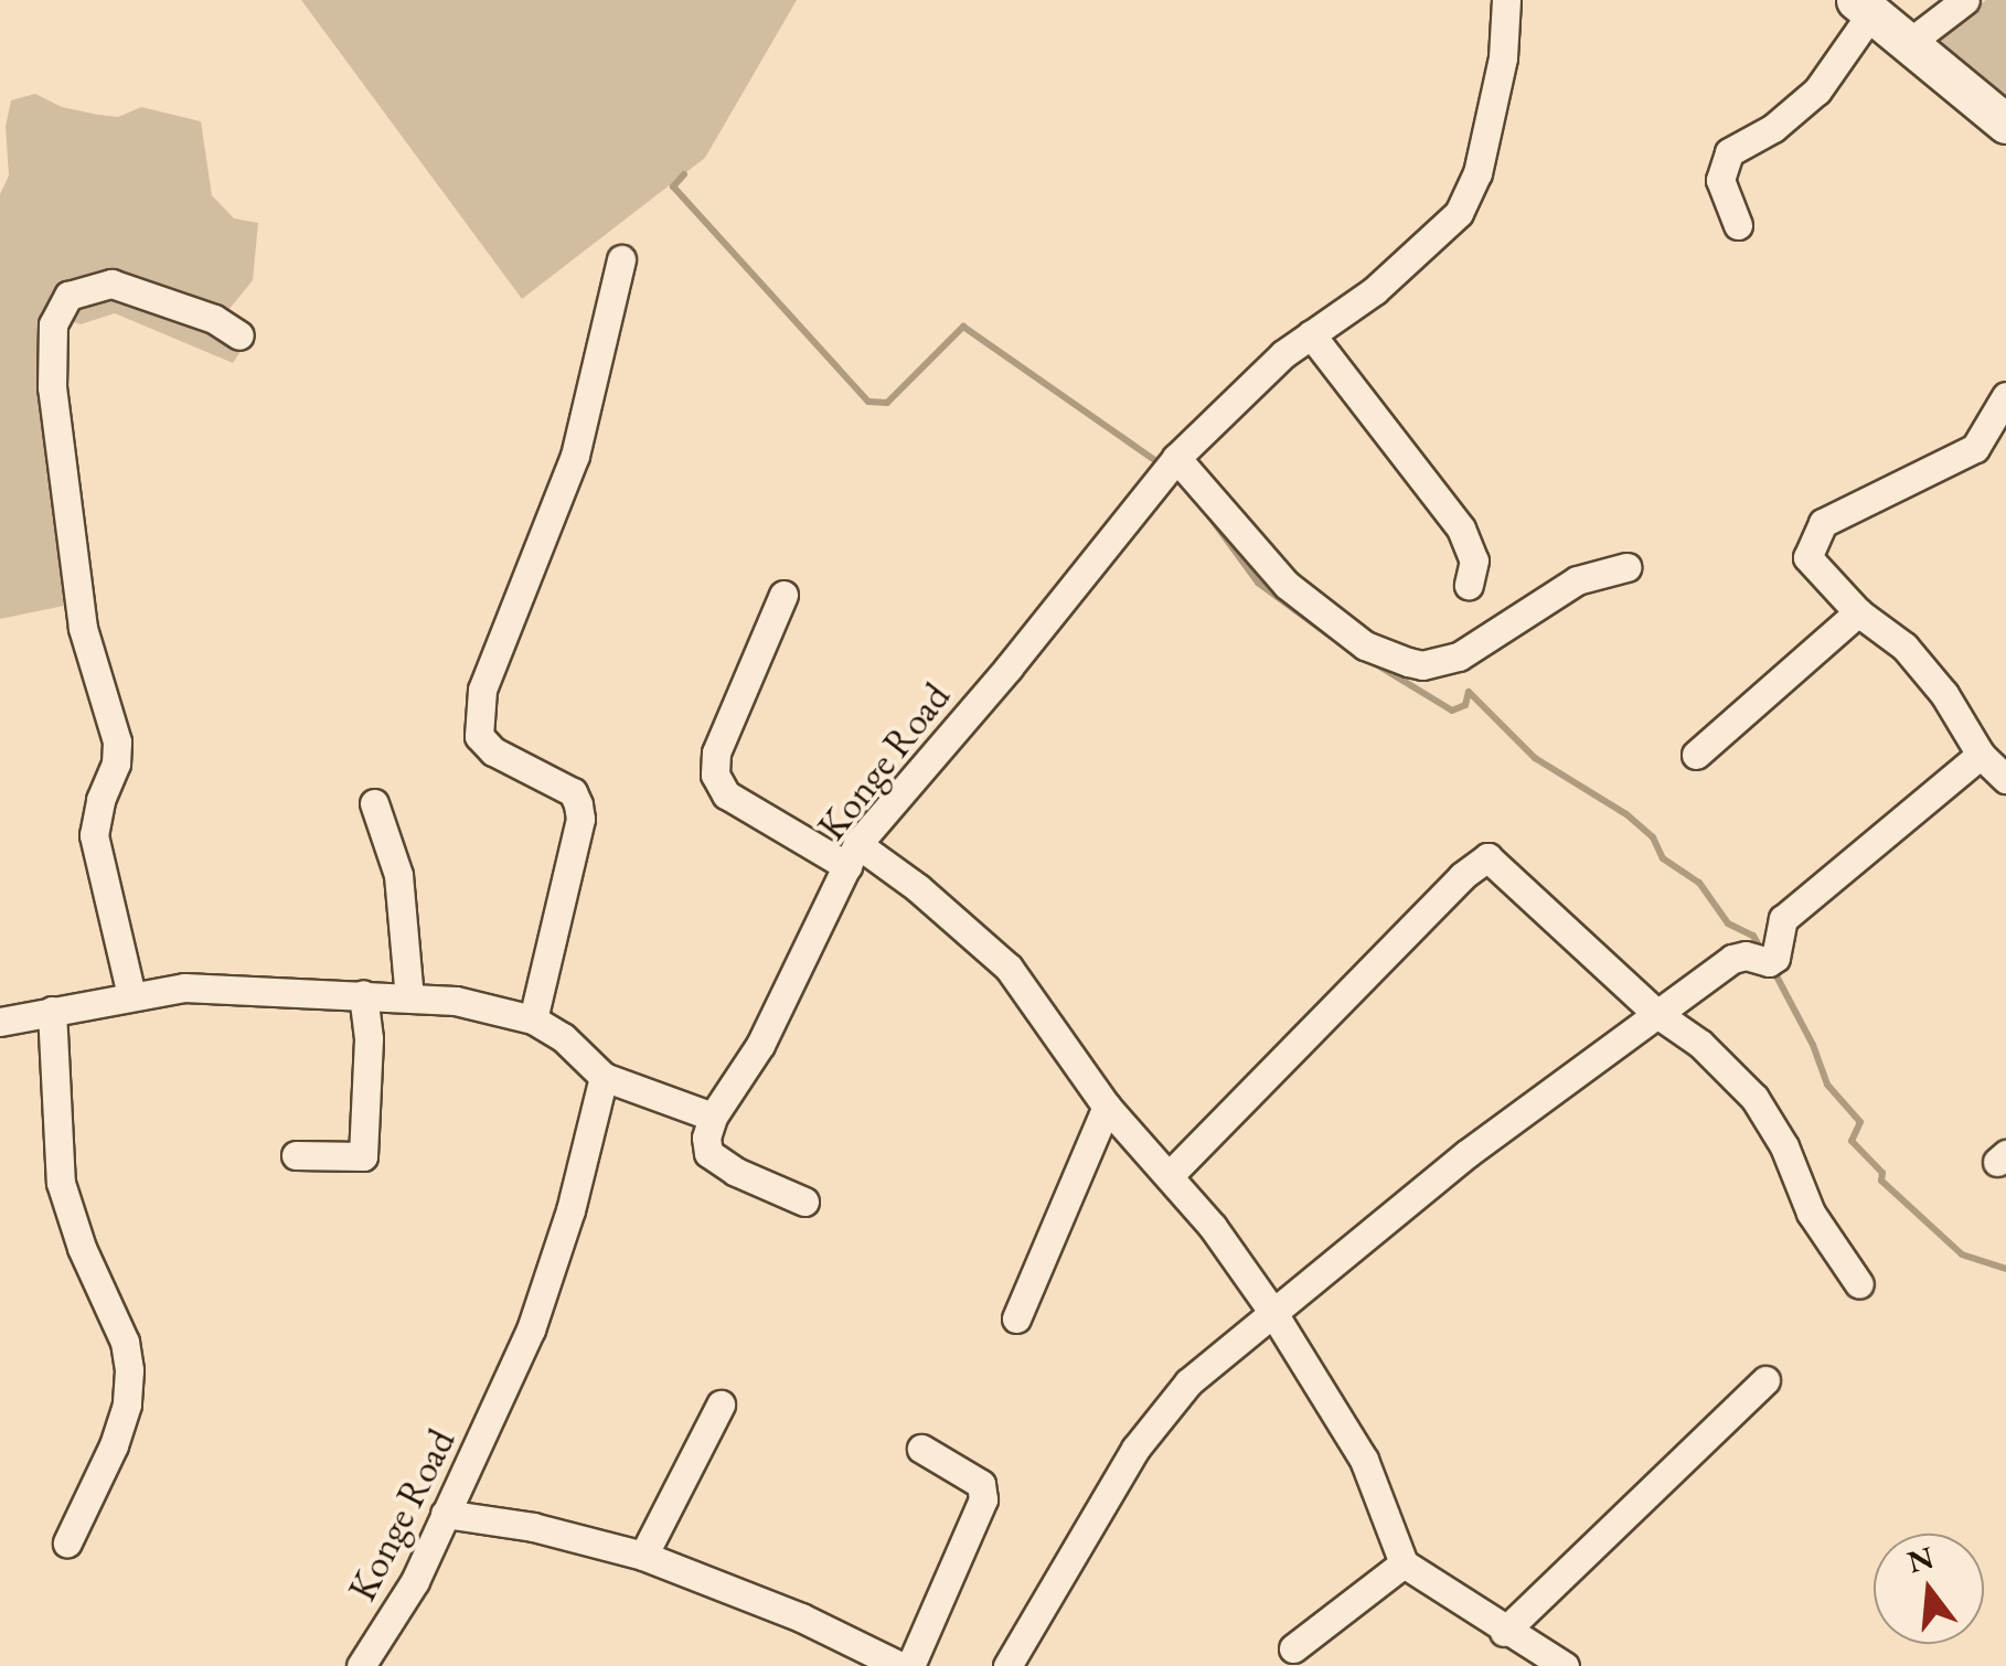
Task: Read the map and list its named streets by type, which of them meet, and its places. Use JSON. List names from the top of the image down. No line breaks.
{"streets":{"street":["Konge Road"]},"north":"top"}
